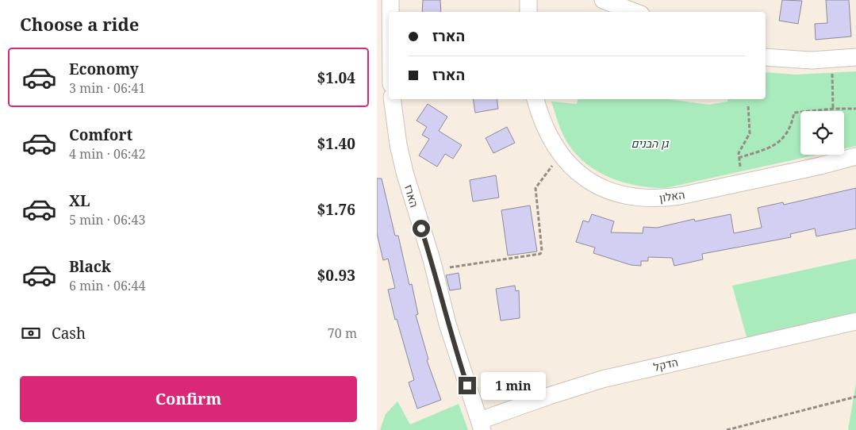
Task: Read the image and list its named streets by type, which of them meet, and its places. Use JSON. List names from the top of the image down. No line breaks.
{"streets":{"street":["הארז","האלון","הדקל"]},"crossings":[["הארז","הדקל"]],"parks":["גן הבנים"],"page":{"heading":"Choose a ride","banner":["הארז","הארז"],"list":[{"name":"Economy","note":"3 min · 06:41","value":"$1.04"},{"name":"Comfort","note":"4 min · 06:42","value":"$1.40"},{"name":"XL","note":"5 min · 06:43","value":"$1.76"},{"name":"Black","note":"6 min · 06:44","value":"$0.93"}],"pay":["Cash","70 m"],"buttons":"Confirm","bubble":"1 min"}}
